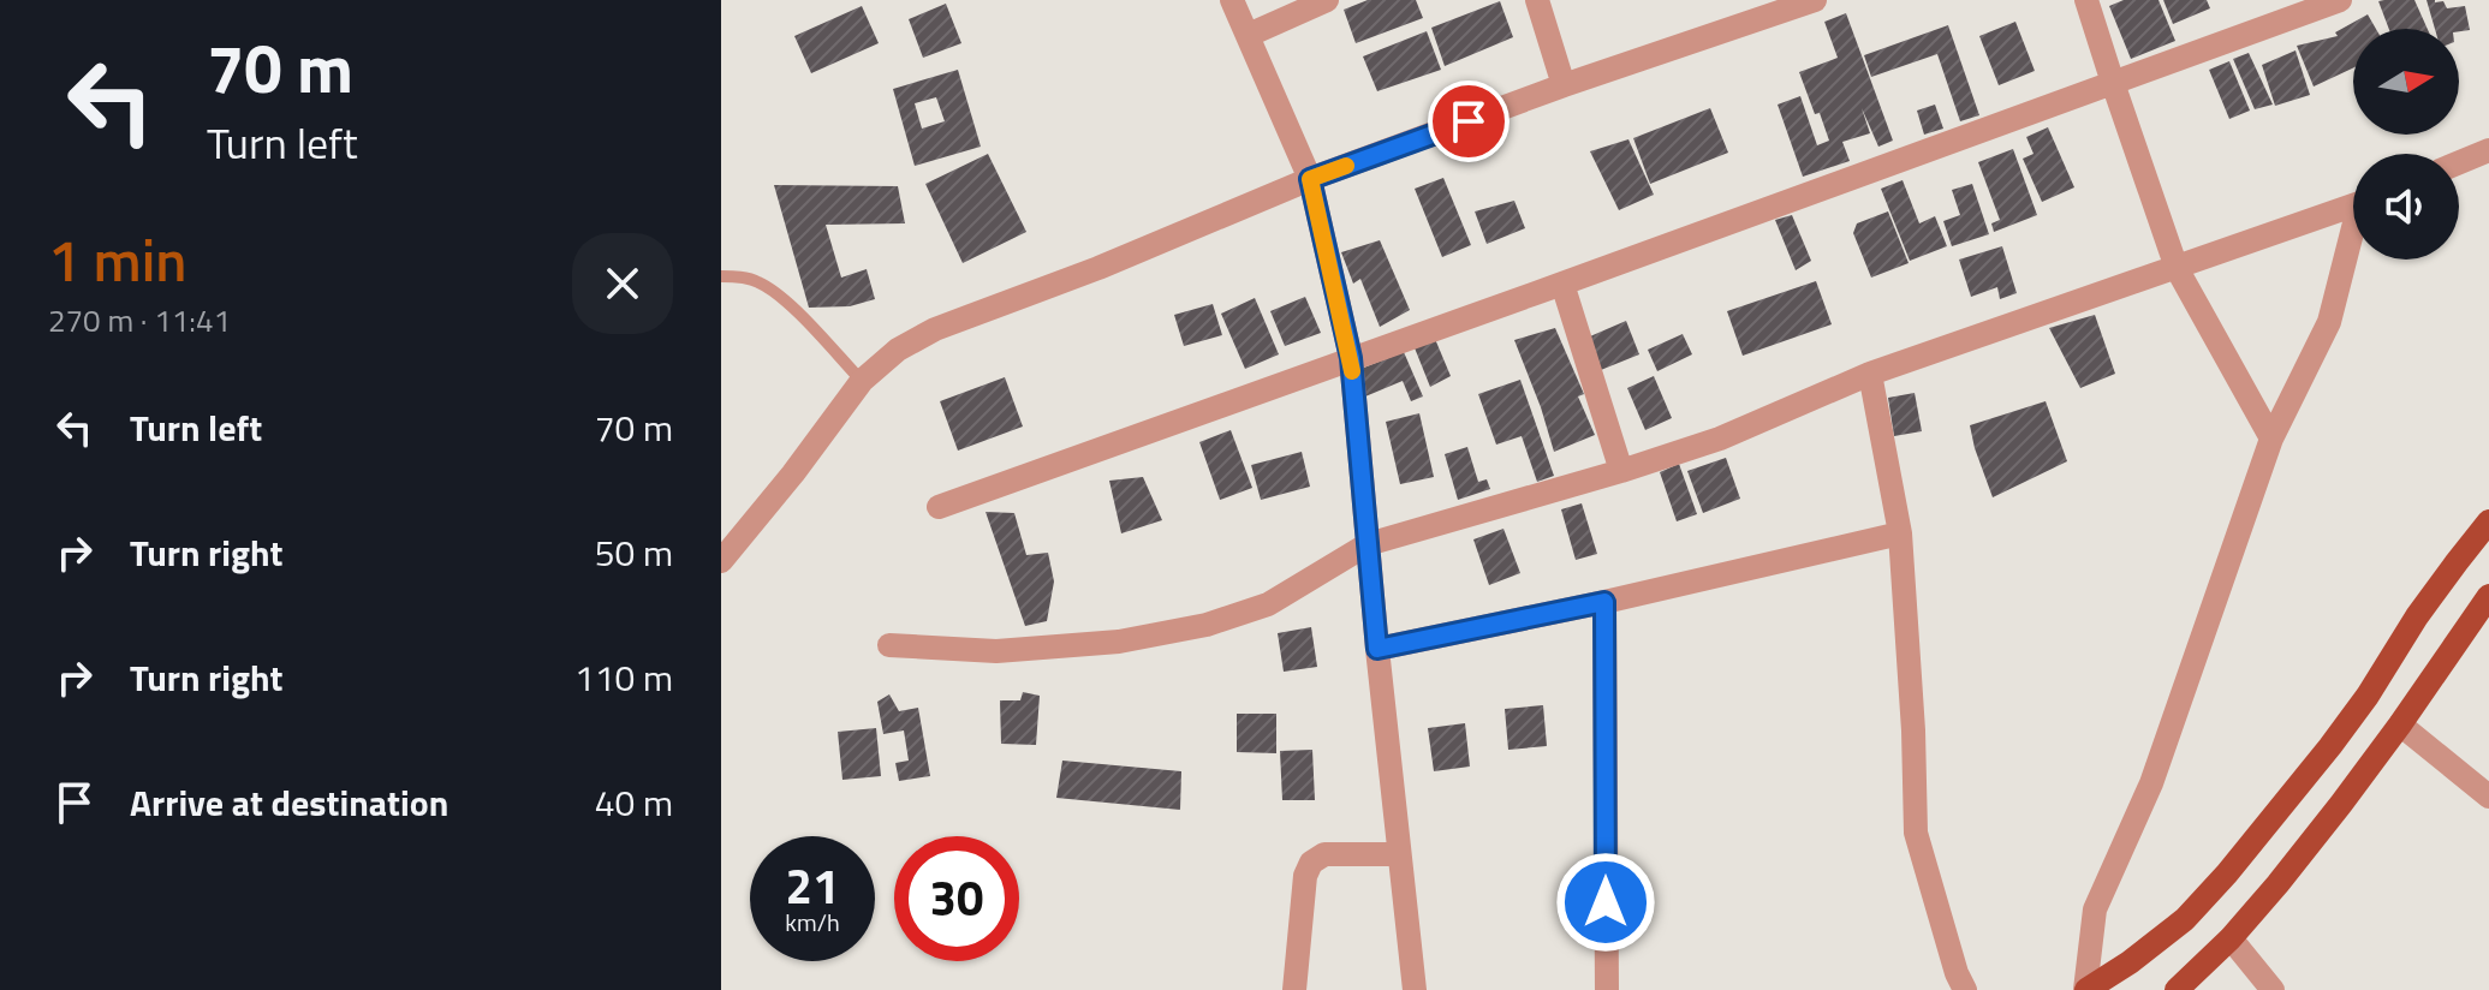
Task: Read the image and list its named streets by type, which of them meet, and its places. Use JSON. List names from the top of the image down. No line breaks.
{"north":"right","page":{"turn":["70 m","Turn left"],"heading":["1 min","270 m · 11:41"],"list":[{"name":"Turn left","value":"70 m"},{"name":"Turn right","value":"50 m"},{"name":"Turn right","value":"110 m"},{"name":"Arrive at destination","value":"40 m"}],"speed":"21 km/h","limit":"30"}}
